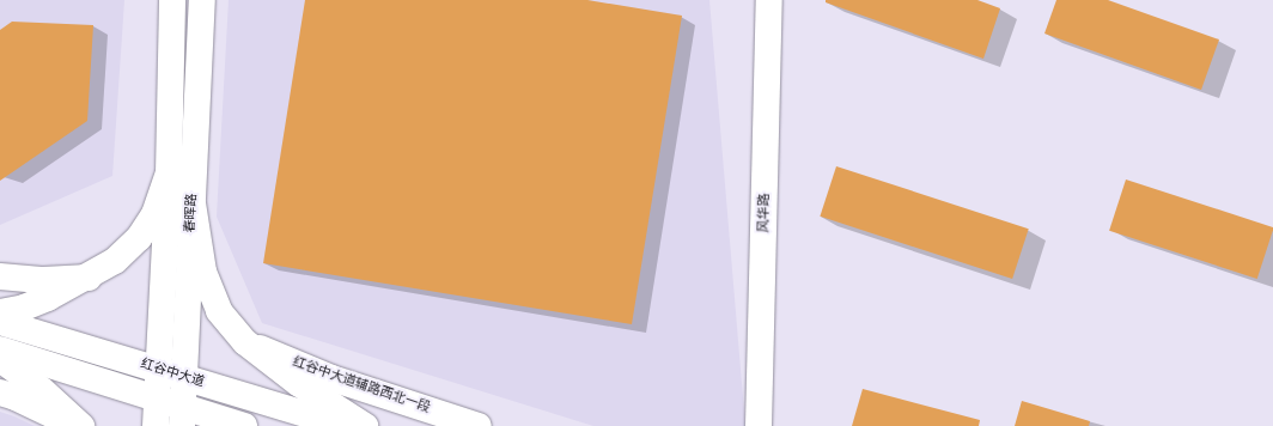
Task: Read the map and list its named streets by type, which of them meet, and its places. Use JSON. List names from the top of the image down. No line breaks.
{"streets":{"street":["春晖路","风华路","红谷中大道","红谷中大道辅路西北一段"]},"crossings":[["春晖路","红谷中大道"]]}
